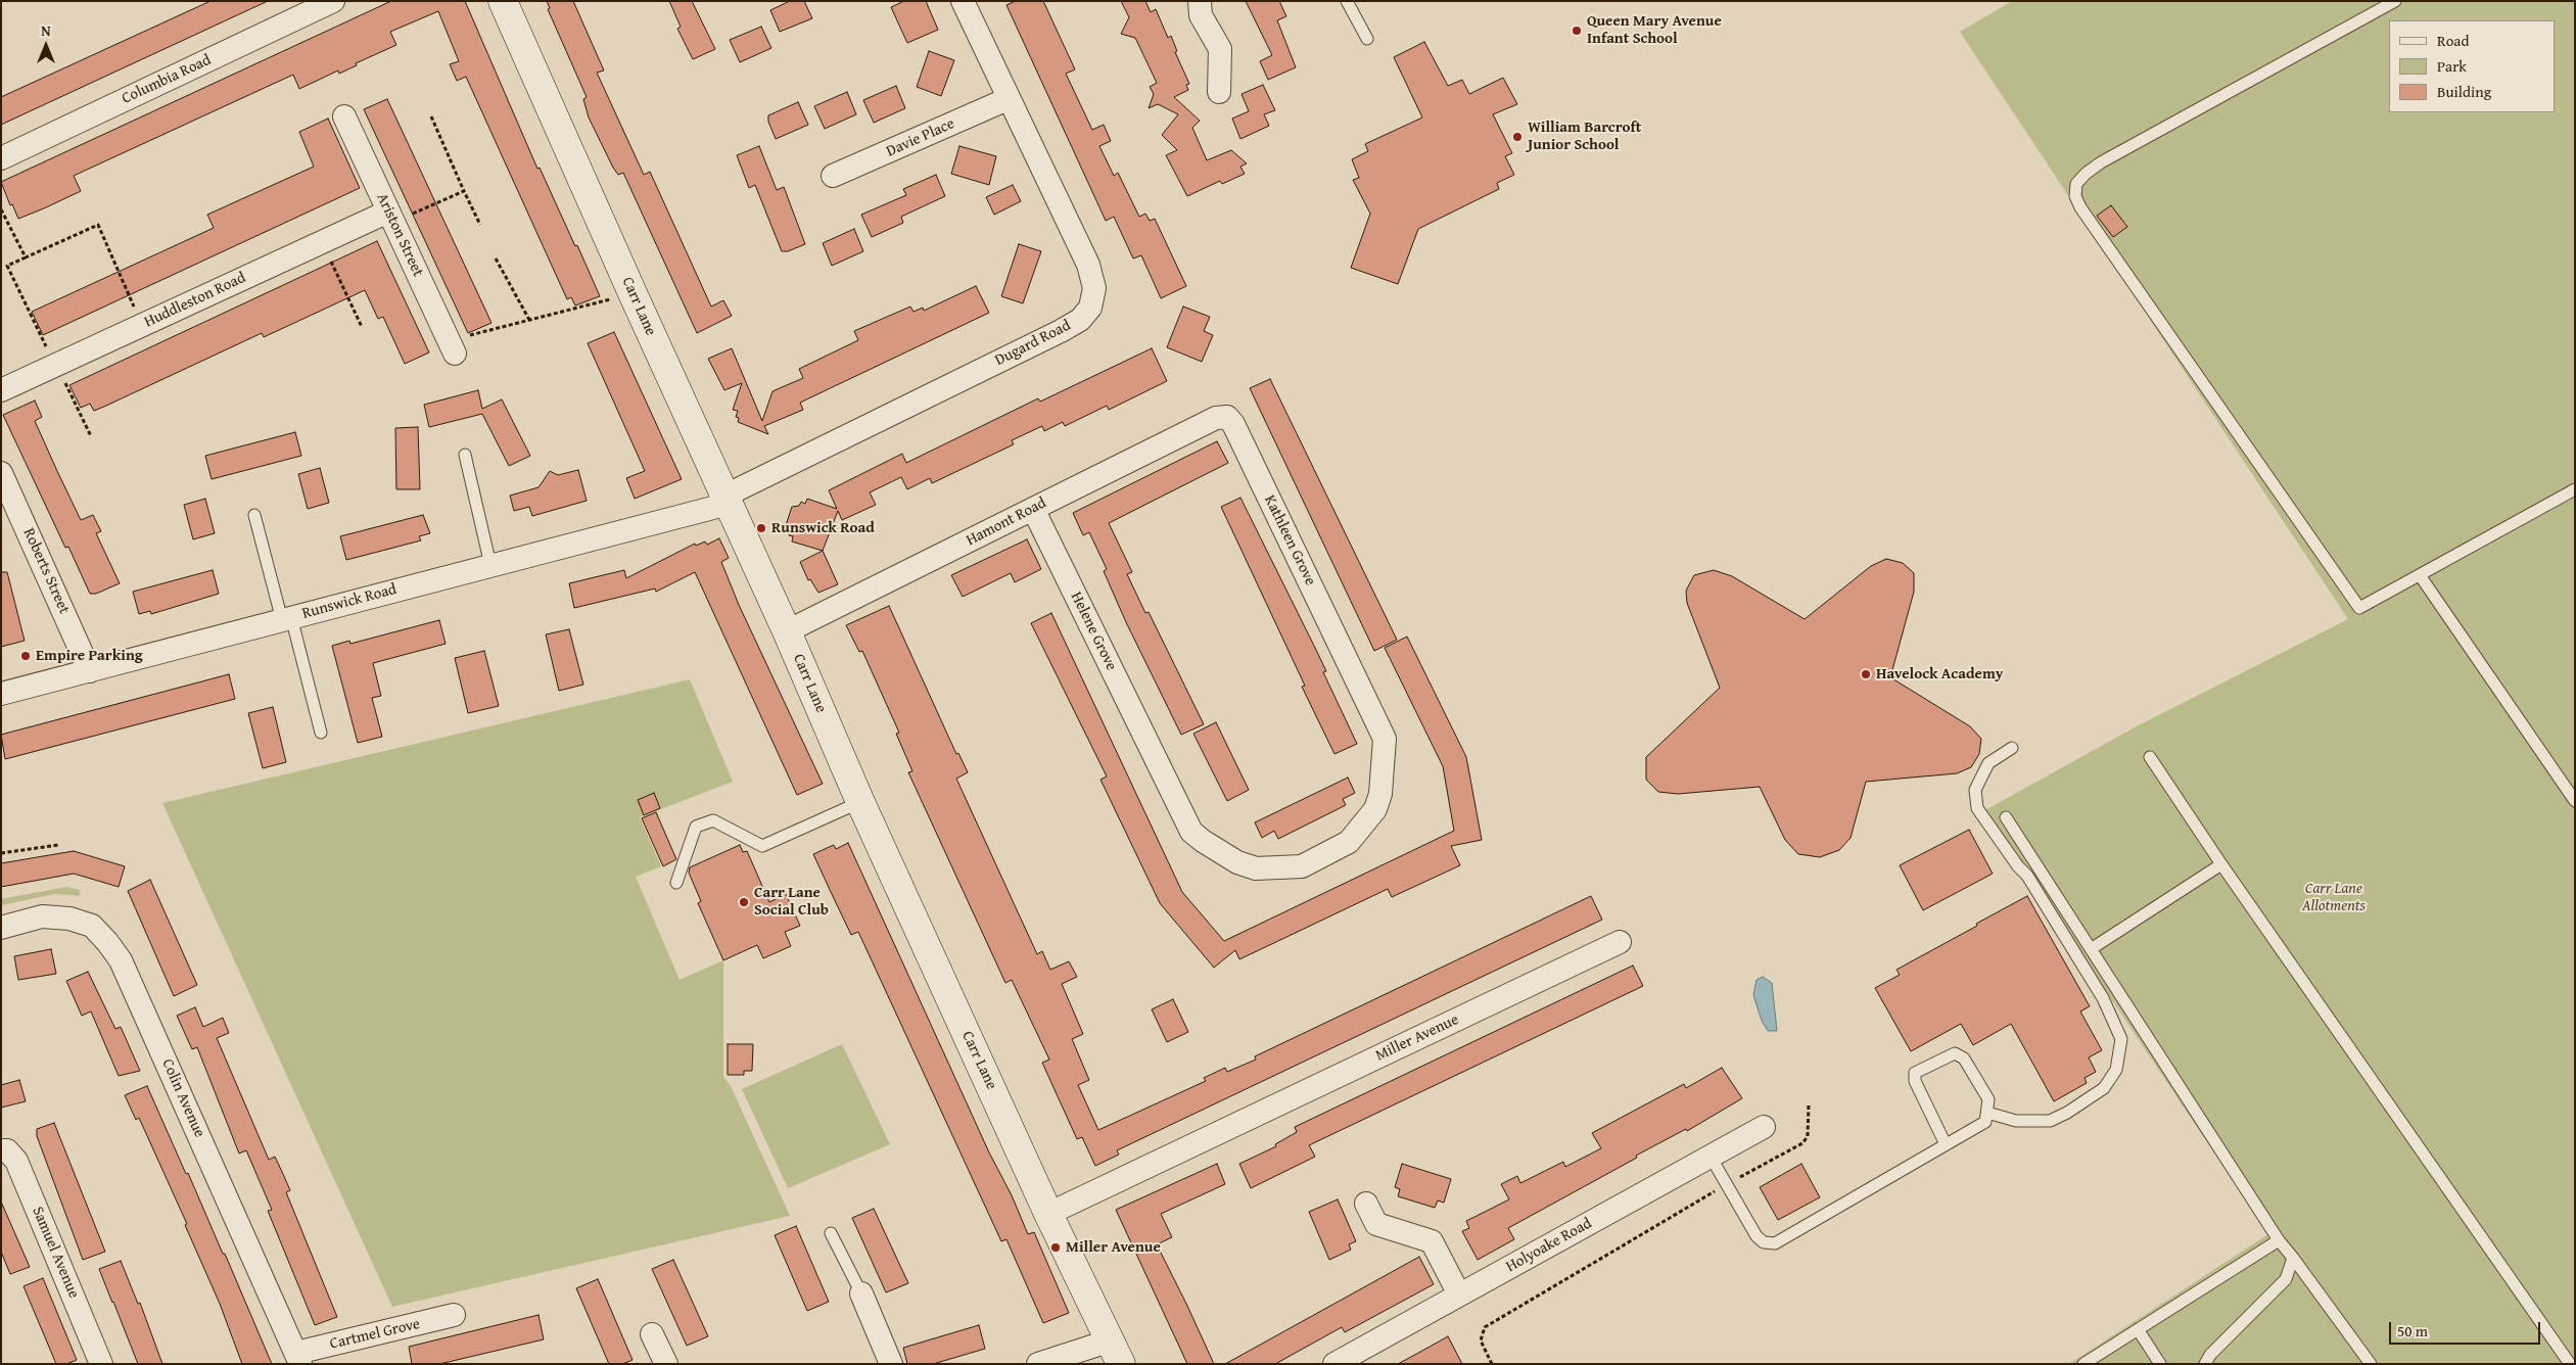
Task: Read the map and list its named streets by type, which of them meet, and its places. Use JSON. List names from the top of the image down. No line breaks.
{"streets":{"street":["Columbia Road","Davie Place","Ariston Street","Huddleston Road","Carr Lane","Dugard Road","Hamont Road","Kathleen Grove","Roberts Street","Runswick Road","Helene Grove","Miller Avenue","Colin Avenue","Holyoake Road","Samuel Avenue","Cartmel Grove"]},"crossings":[["Davie Place","Dugard Road"],["Ariston Street","Huddleston Road"],["Carr Lane","Dugard Road"],["Carr Lane","Hamont Road"],["Carr Lane","Runswick Road"],["Carr Lane","Miller Avenue"],["Dugard Road","Runswick Road"],["Hamont Road","Kathleen Grove"],["Hamont Road","Helene Grove"],["Kathleen Grove","Helene Grove"],["Roberts Street","Runswick Road"],["Colin Avenue","Cartmel Grove"]],"parks":["Carr Lane Allotments"],"places":["Queen Mary Avenue Infant School","William Barcroft Junior School","Runswick Road","Empire Parking","Havelock Academy","Carr Lane Social Club","Miller Avenue"],"legend":["Road","Park","Building"],"scale_bar":"50 m","north":"top"}
